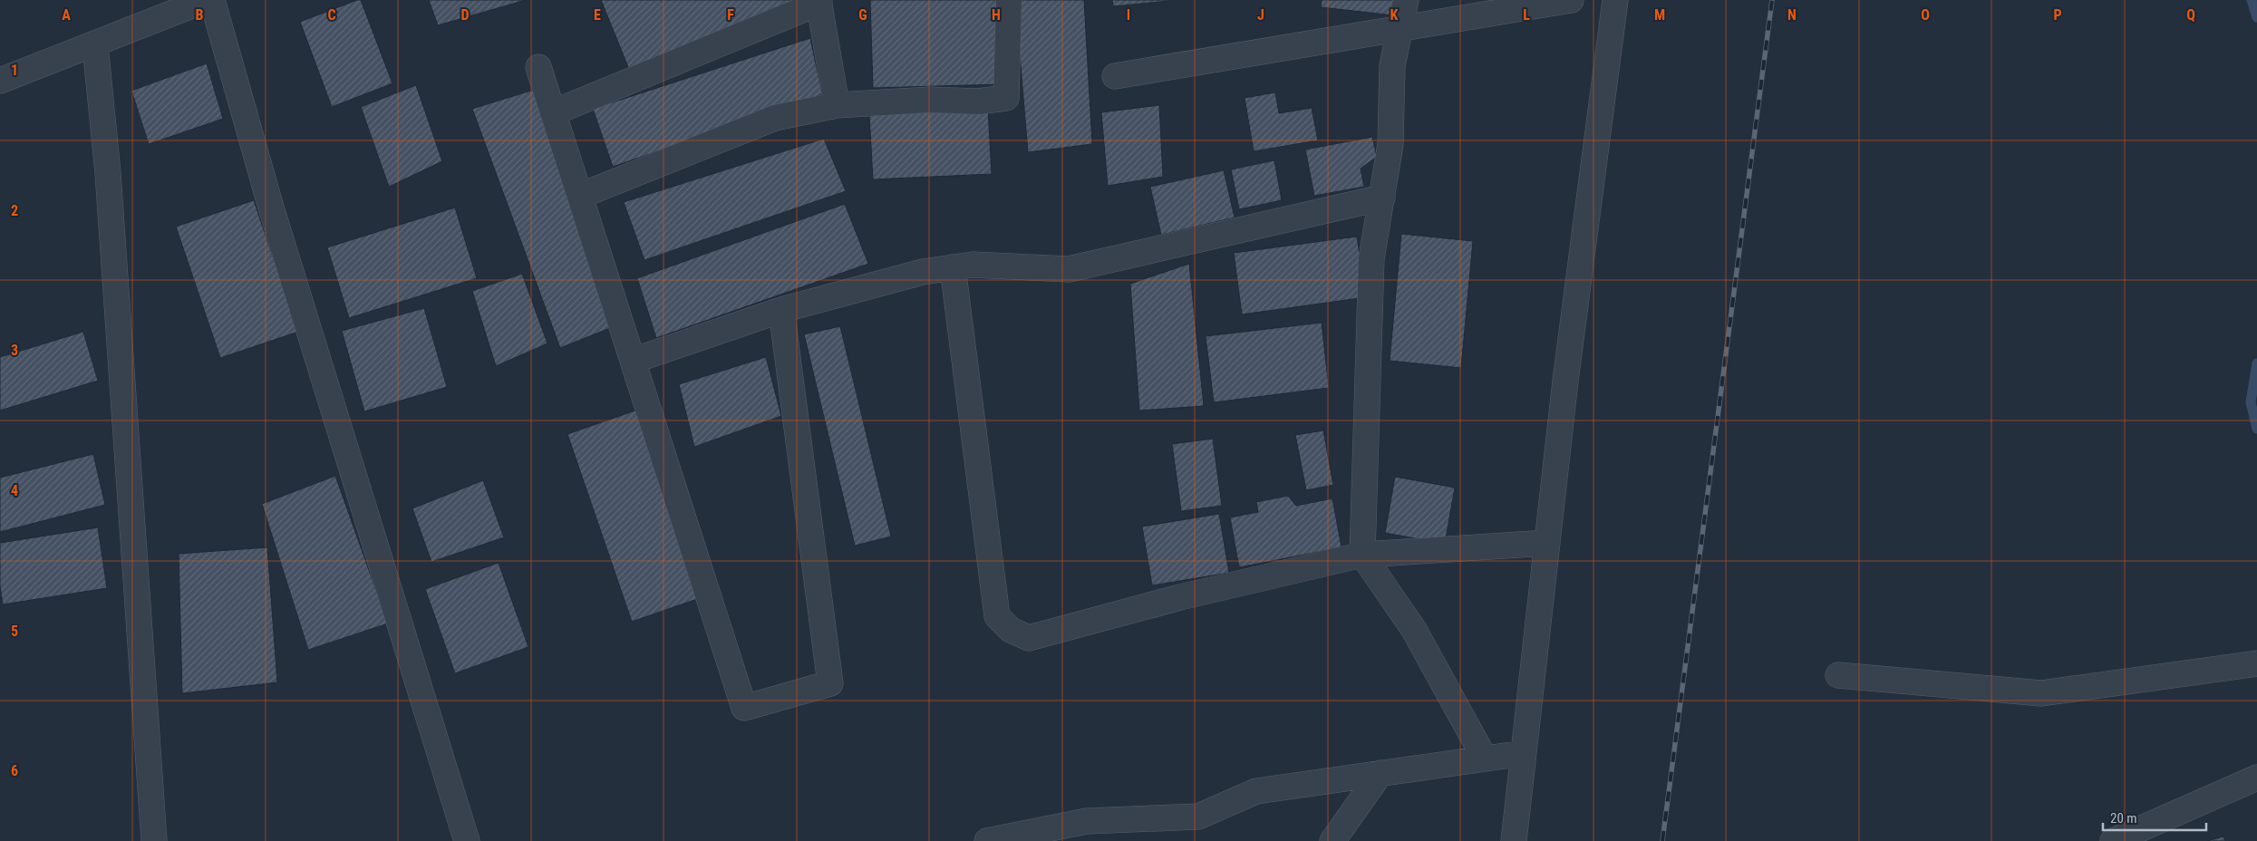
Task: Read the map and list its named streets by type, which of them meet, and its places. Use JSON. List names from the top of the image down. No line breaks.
{"scale_bar":"20 m","grid":{"columns":["A","B","C","D","E","F","G","H","I","J","K","L","M","N","O","P","Q"],"rows":["1","2","3","4","5","6"]}}
